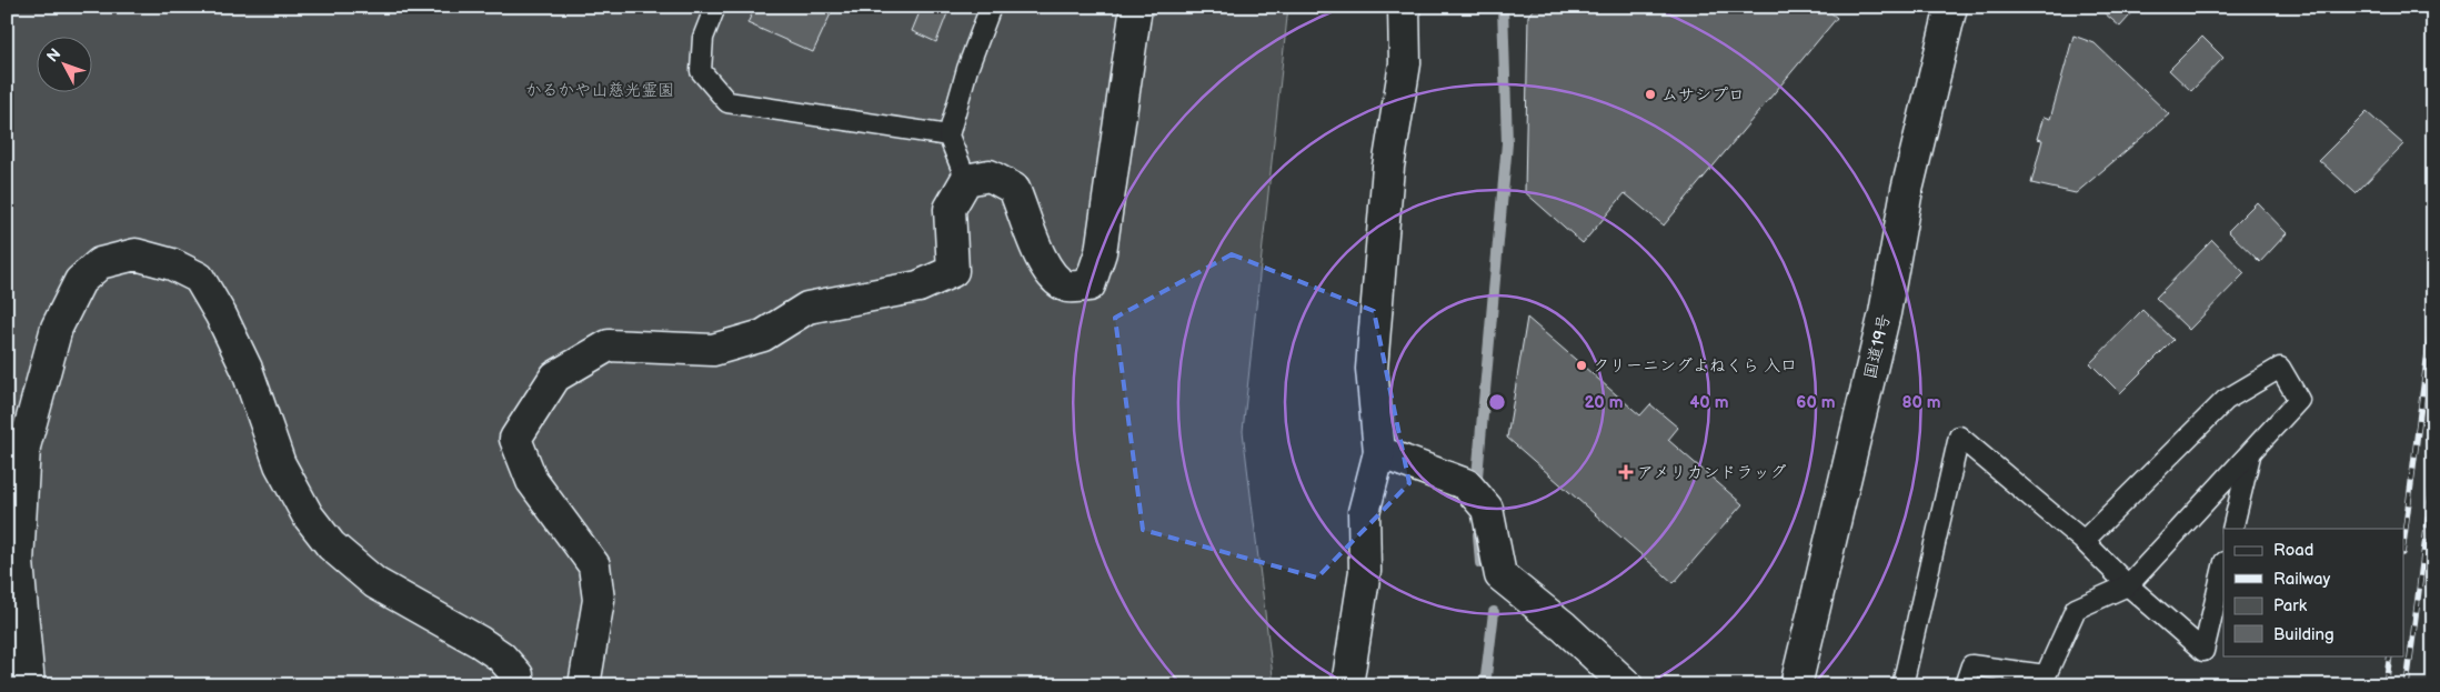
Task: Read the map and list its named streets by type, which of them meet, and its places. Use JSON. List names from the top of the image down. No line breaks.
{"streets":{"main road":["国道19号"]},"parks":["かるかや山慈光霊園"],"places":{"other":["ムサシプロ","クリーニングよねくら 入口"],"health":["アメリカンドラッグ"]},"legend":["Road","Railway","Park","Building"],"north":"top left","rings":["20 m","40 m","60 m","80 m"]}
